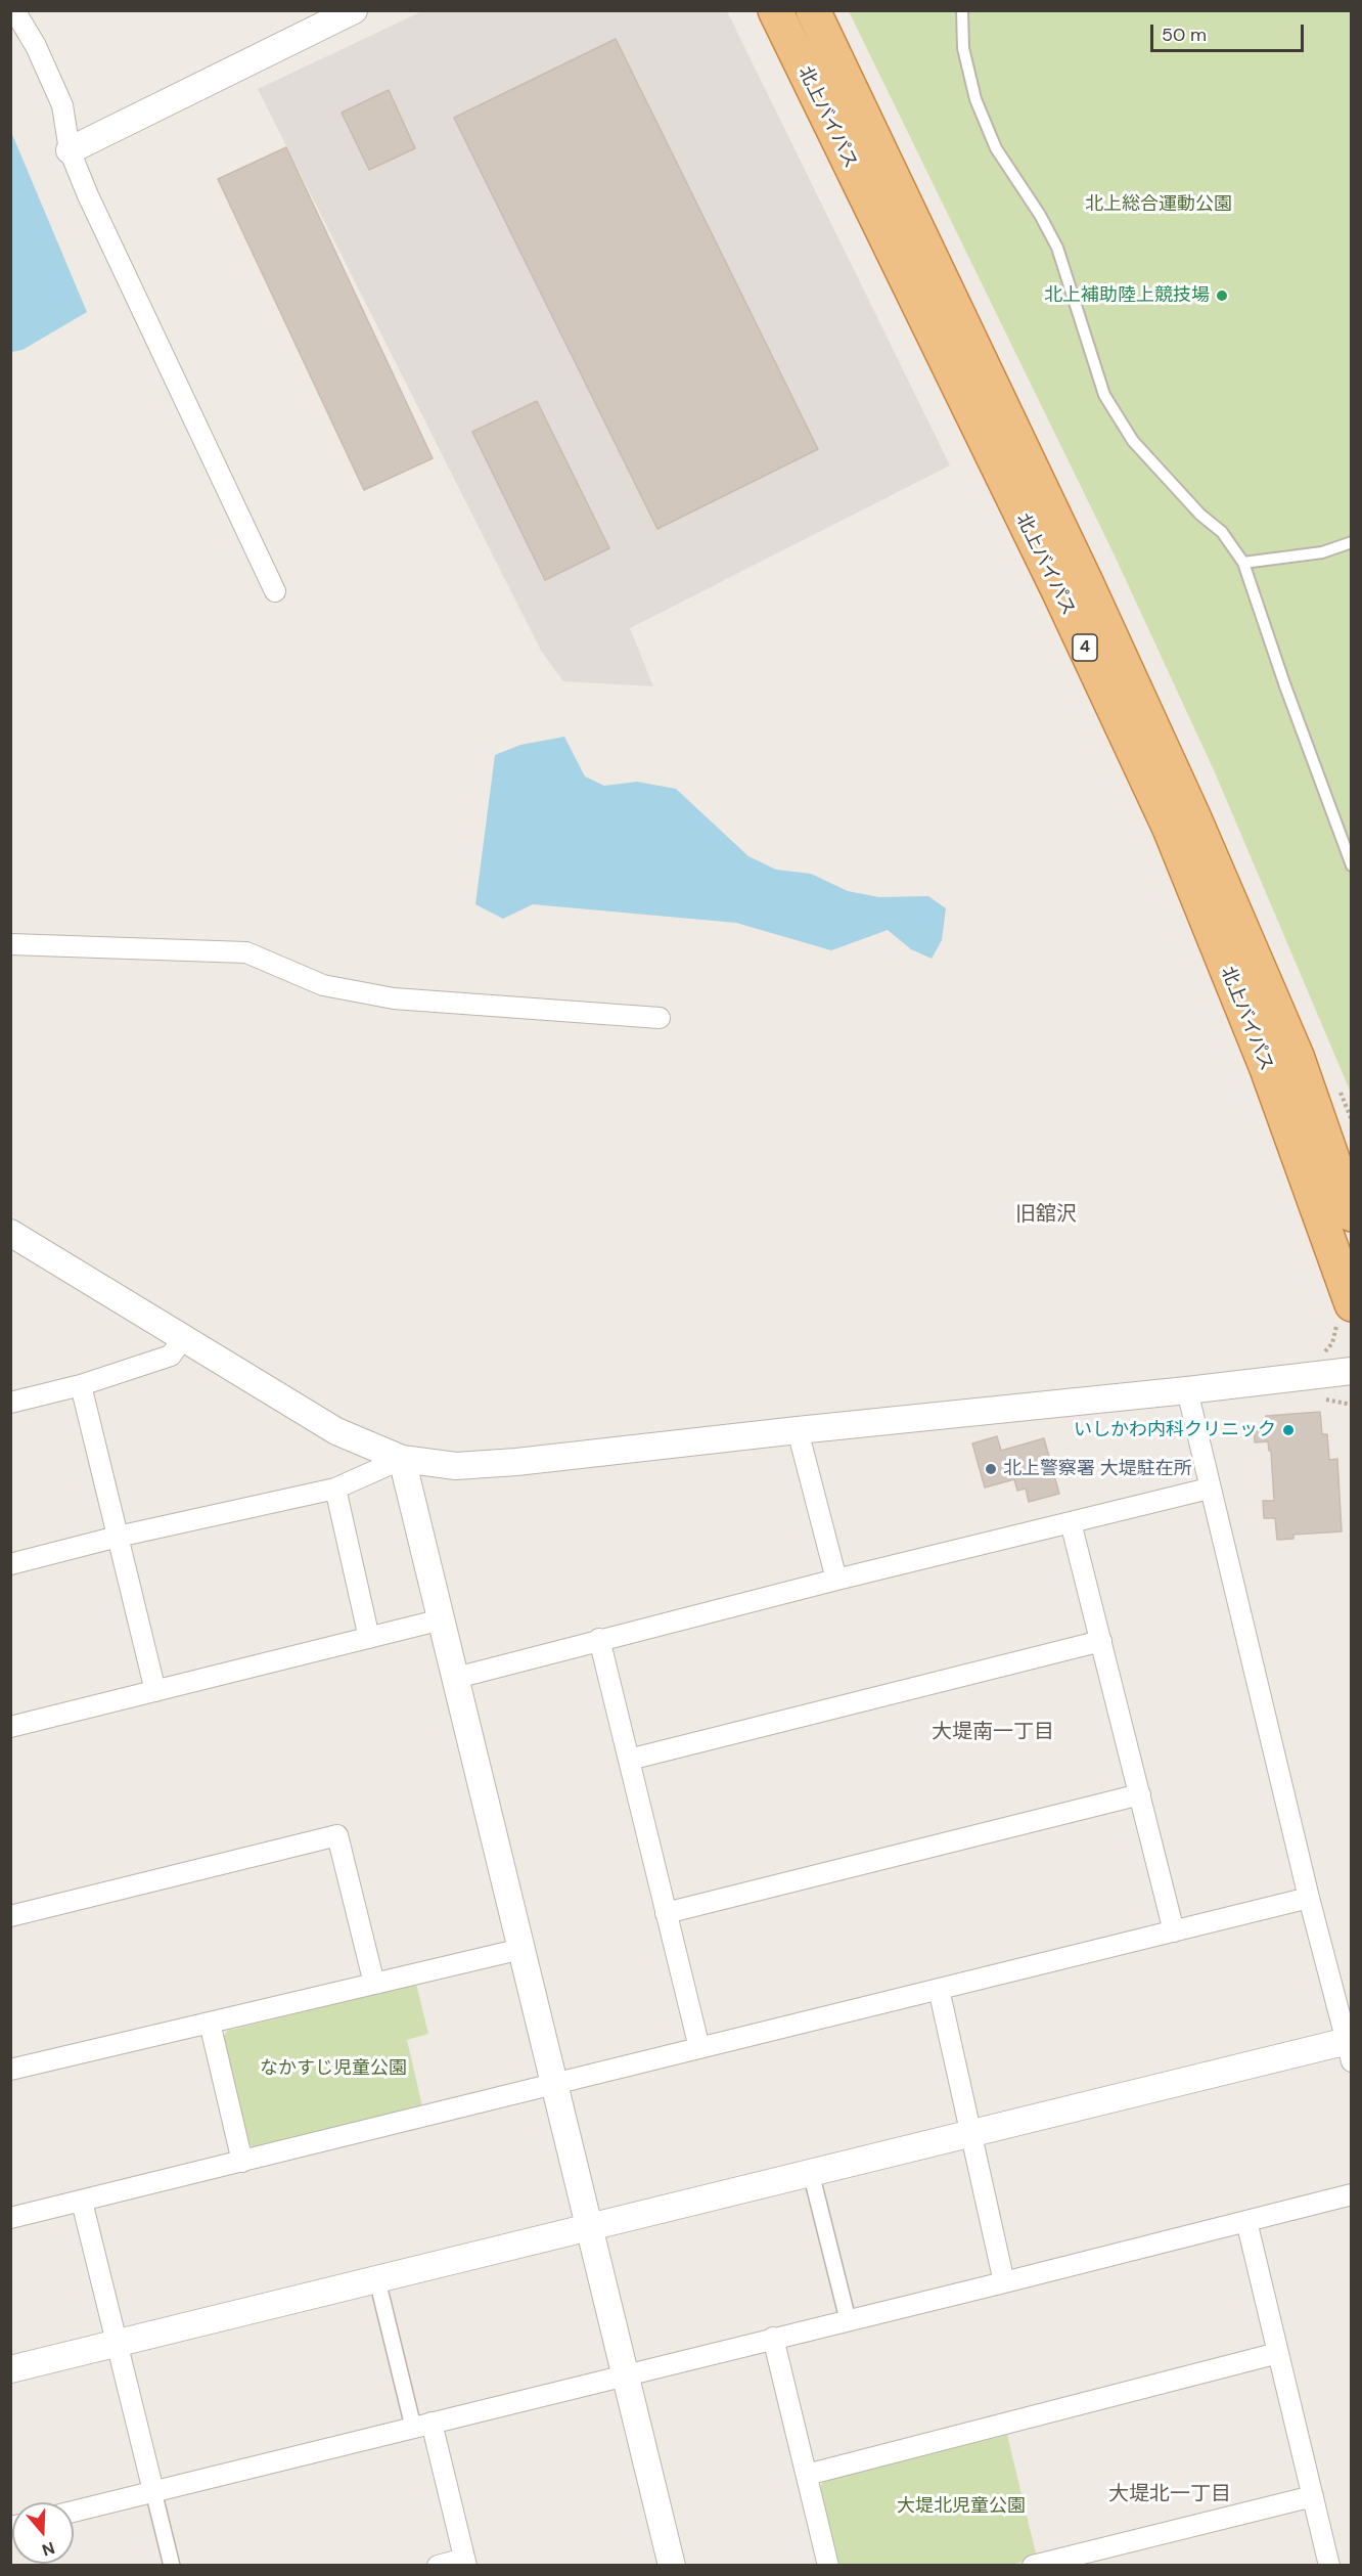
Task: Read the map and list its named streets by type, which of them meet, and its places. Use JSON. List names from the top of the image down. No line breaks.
{"streets":{"highway":["北上バイパス","4"]},"districts":["旧舘沢","大堤南一丁目","大堤北一丁目"],"parks":["北上総合運動公園","なかすじ児童公園","大堤北児童公園"],"places":["北上補助陸上競技場","いしかわ内科クリニック","北上警察署 大堤駐在所"],"scale_bar":"50 m","north":"bottom"}
